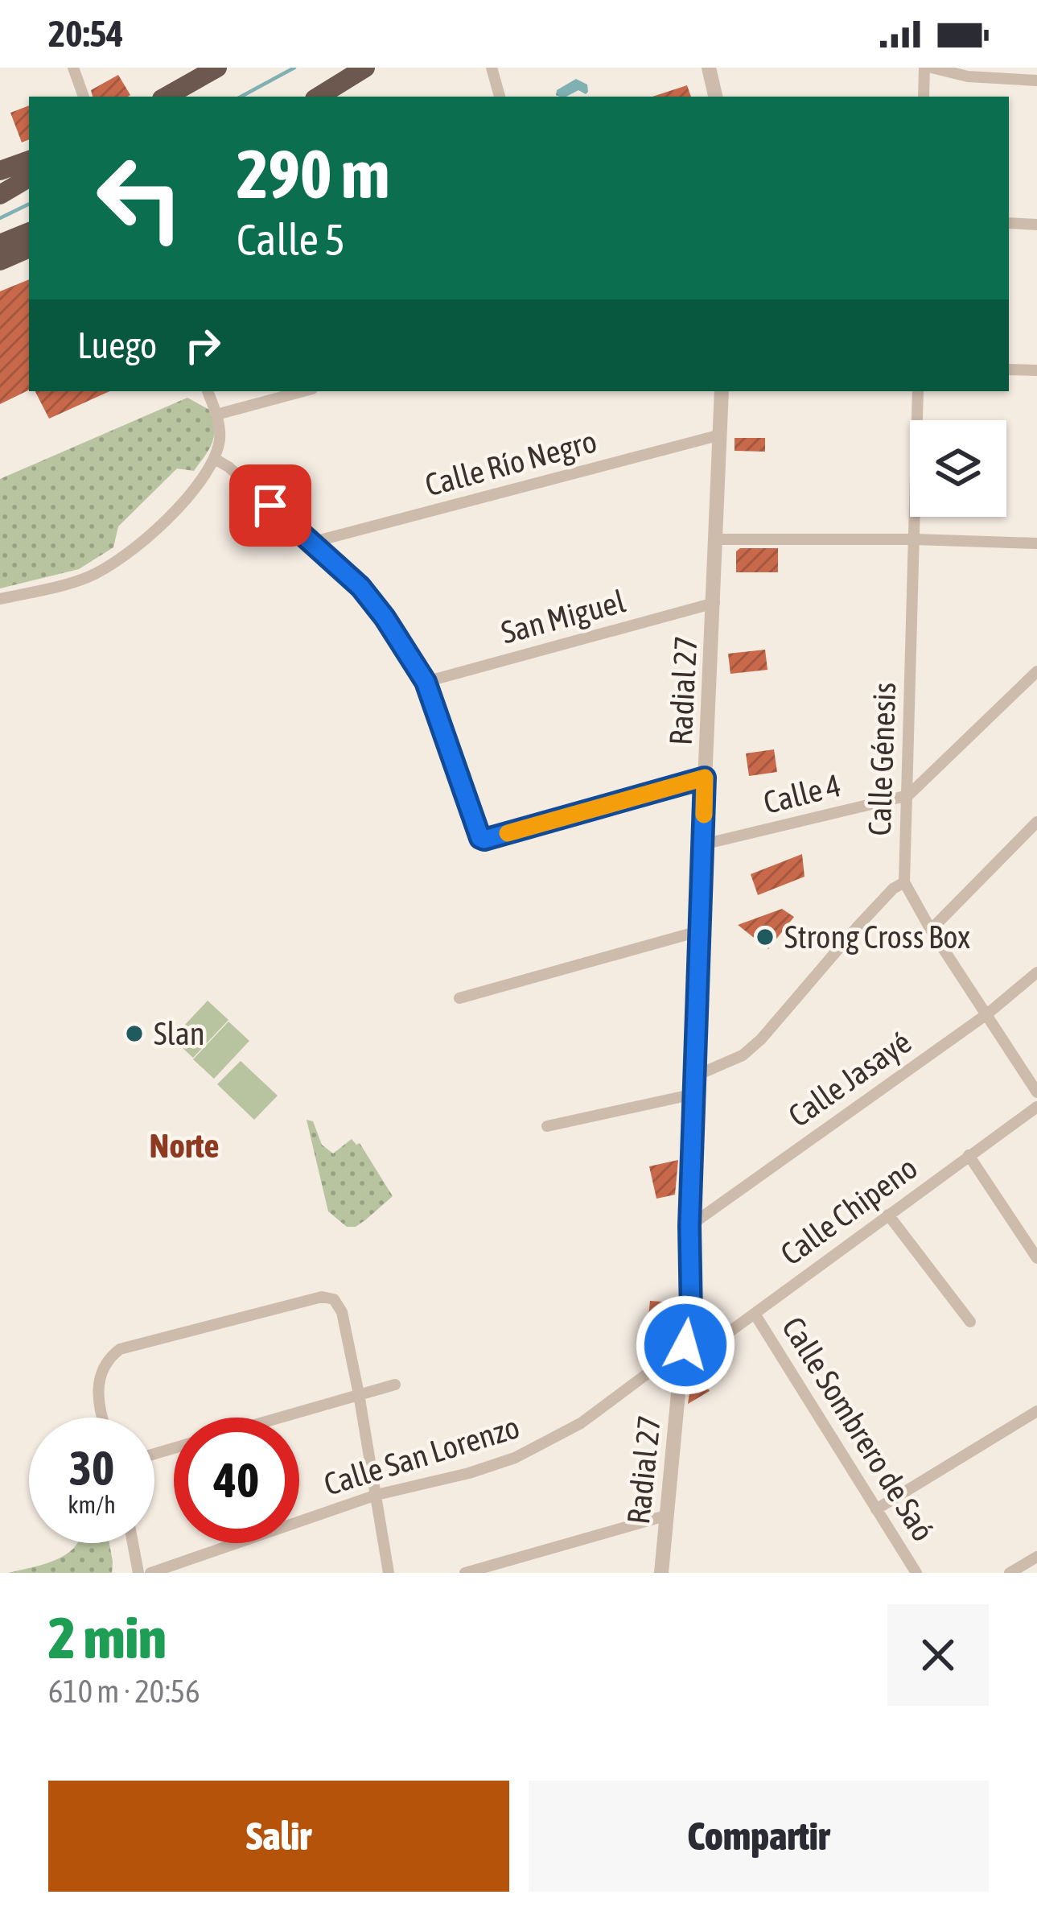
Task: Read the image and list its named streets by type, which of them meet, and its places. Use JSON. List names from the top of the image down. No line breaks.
{"streets":{"street":["Calle Río Negro","San Miguel","Radial 27","Calle Génesis","Calle 4","Calle Jasayé","Calle Chipeno","Calle Sombrero de Saó","Calle San Lorenzo"]},"crossings":[["Calle Río Negro","Radial 27"],["San Miguel","Radial 27"],["Radial 27","Calle 4"],["Radial 27","Calle Jasayé"],["Radial 27","Calle Chipeno"],["Radial 27","Calle San Lorenzo"],["Calle Génesis","Calle 4"],["Calle Génesis","Calle Jasayé"],["Calle Chipeno","Calle Sombrero de Saó"],["Calle Chipeno","Calle San Lorenzo"]],"districts":["Norte"],"places":["Strong Cross Box","Slan"],"page":{"status":"20:54","turn":["290 m","Calle 5"],"then":"Luego","speed":"30 km/h","limit":"40","heading":["2 min","610 m · 20:56"],"buttons":["Salir","Compartir"]}}
